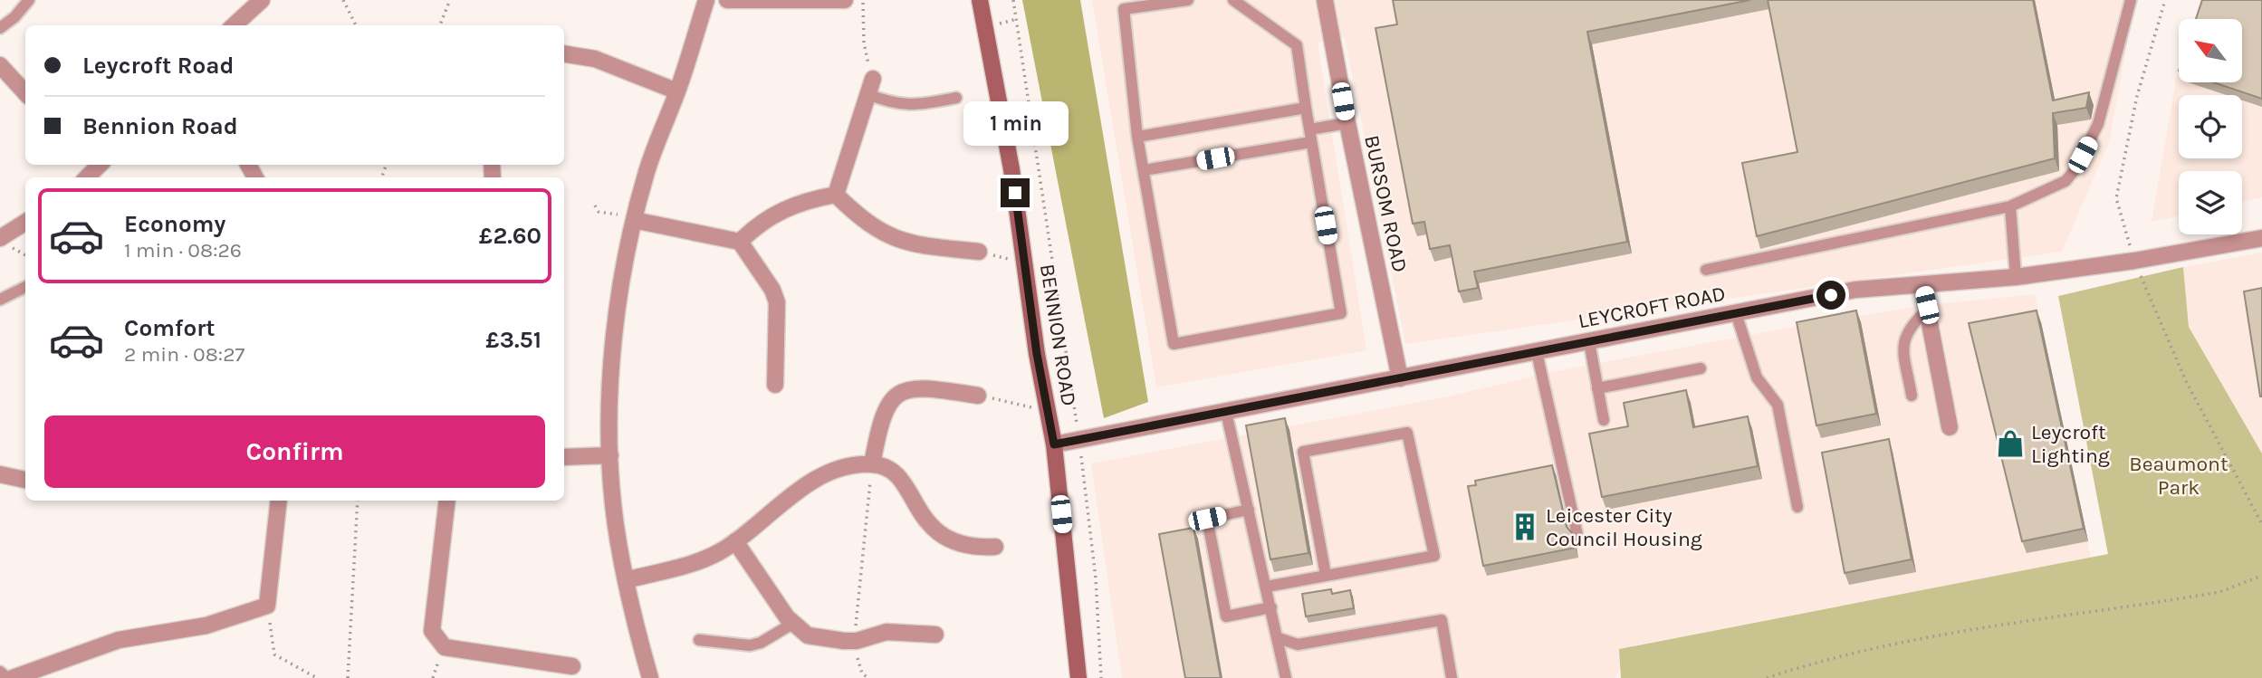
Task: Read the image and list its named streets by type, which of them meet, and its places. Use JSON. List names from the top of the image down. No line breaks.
{"streets":{"street":["BURSOM ROAD","LEYCROFT ROAD","BENNION ROAD"]},"crossings":[["BURSOM ROAD","LEYCROFT ROAD"],["LEYCROFT ROAD","BENNION ROAD"]],"parks":["Beaumont Park"],"places":{"shop":["Leycroft Lighting"],"building":["Leicester City Council Housing"]},"north":"top left","page":{"banner":["Leycroft Road","Bennion Road"],"bubble":"1 min","list":[{"name":"Economy","note":"1 min · 08:26","value":"£2.60"},{"name":"Comfort","note":"2 min · 08:27","value":"£3.51"}],"buttons":"Confirm"}}
